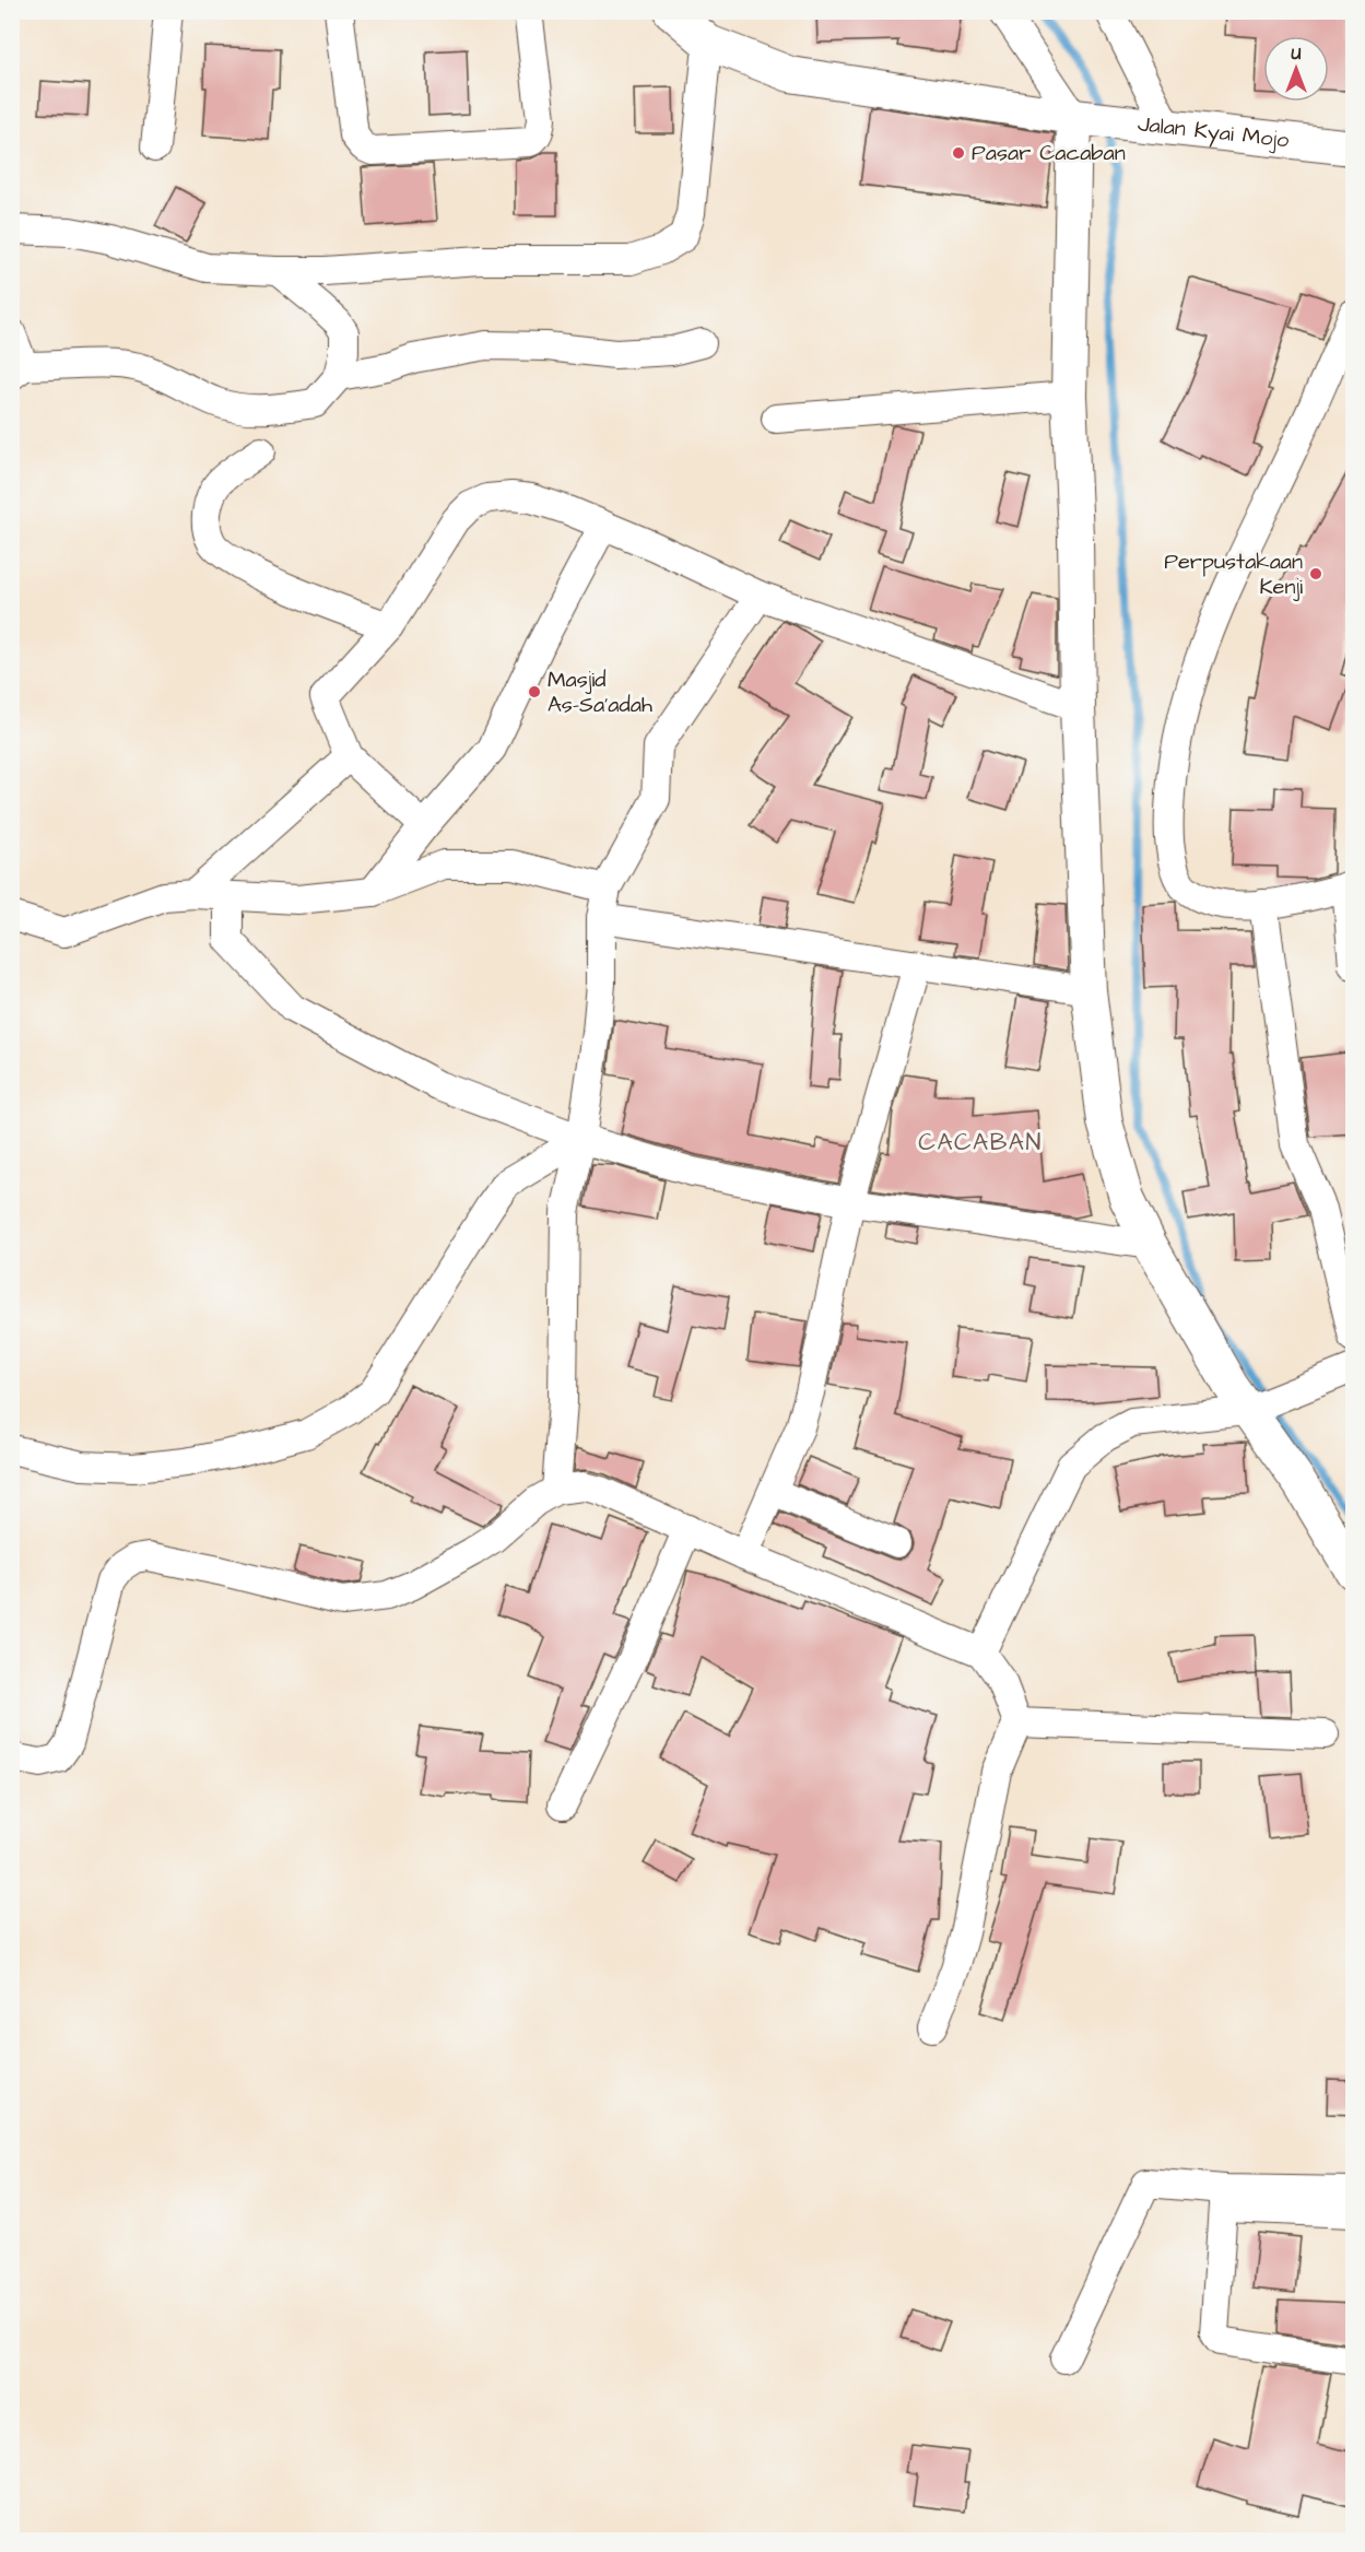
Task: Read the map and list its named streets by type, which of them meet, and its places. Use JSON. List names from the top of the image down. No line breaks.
{"streets":{"street":["Jalan Kyai Mojo"]},"districts":["CACABAN"],"places":["Pasar Cacaban","Perpustakaan Kenji","Masjid As-Sa'adah"],"north":"top"}
